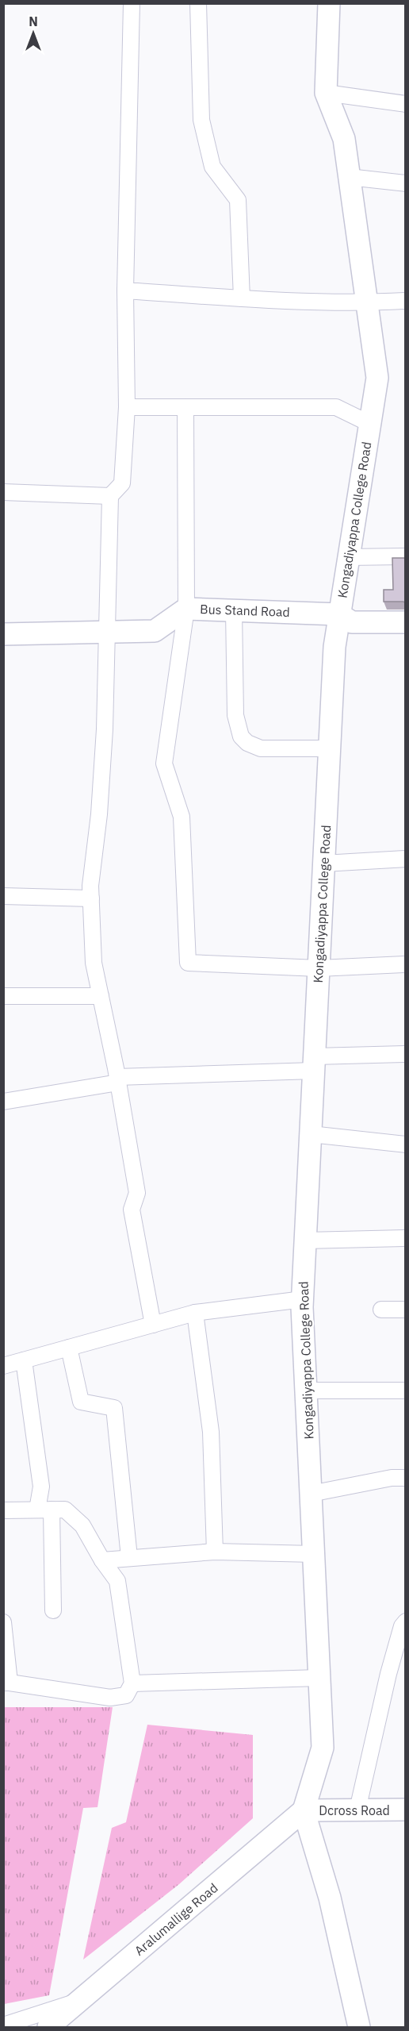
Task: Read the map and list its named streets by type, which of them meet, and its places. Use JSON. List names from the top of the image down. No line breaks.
{"streets":{"street":["Kongadiyappa College Road","Bus Stand Road","Dcross Road","Aralumallige Road"]},"crossings":[["Kongadiyappa College Road","Bus Stand Road"],["Kongadiyappa College Road","Dcross Road"],["Kongadiyappa College Road","Aralumallige Road"],["Dcross Road","Aralumallige Road"]],"north":"top"}
